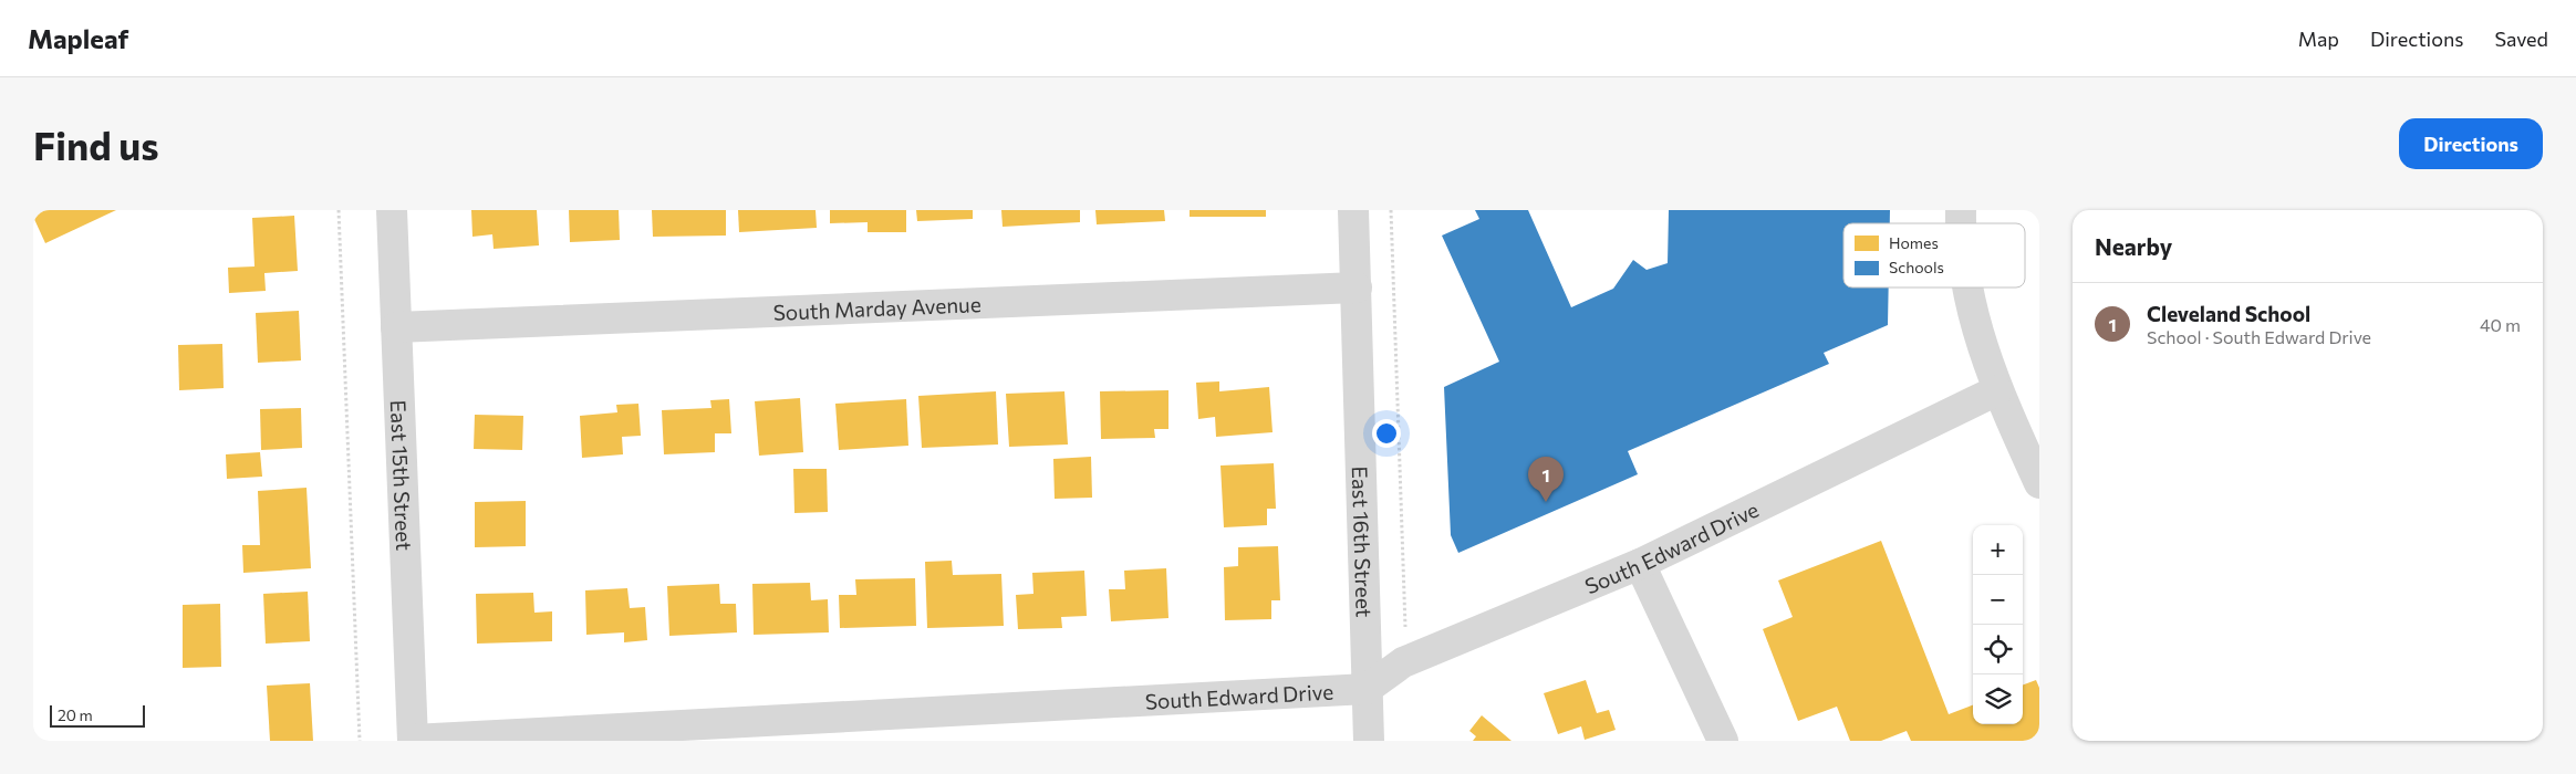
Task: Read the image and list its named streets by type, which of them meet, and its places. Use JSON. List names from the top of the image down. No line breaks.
{"streets":{"street":["South Marday Avenue","East 15th Street","East 16th Street","South Edward Drive"]},"crossings":[["South Marday Avenue","East 15th Street"],["South Marday Avenue","East 16th Street"],["East 15th Street","South Edward Drive"],["East 16th Street","South Edward Drive"]],"legend":["Homes","Schools"],"scale_bar":"20 m","page":{"header":"Mapleaf","nav":["Map","Directions","Saved"],"buttons":"Directions","title":"Find us","heading":"Nearby","list":[{"mark":"1","name":"Cleveland School","note":"School · South Edward Drive","value":"40 m"}],"pins":"1","map_buttons":["+","−"],"scale":"20 m"}}
